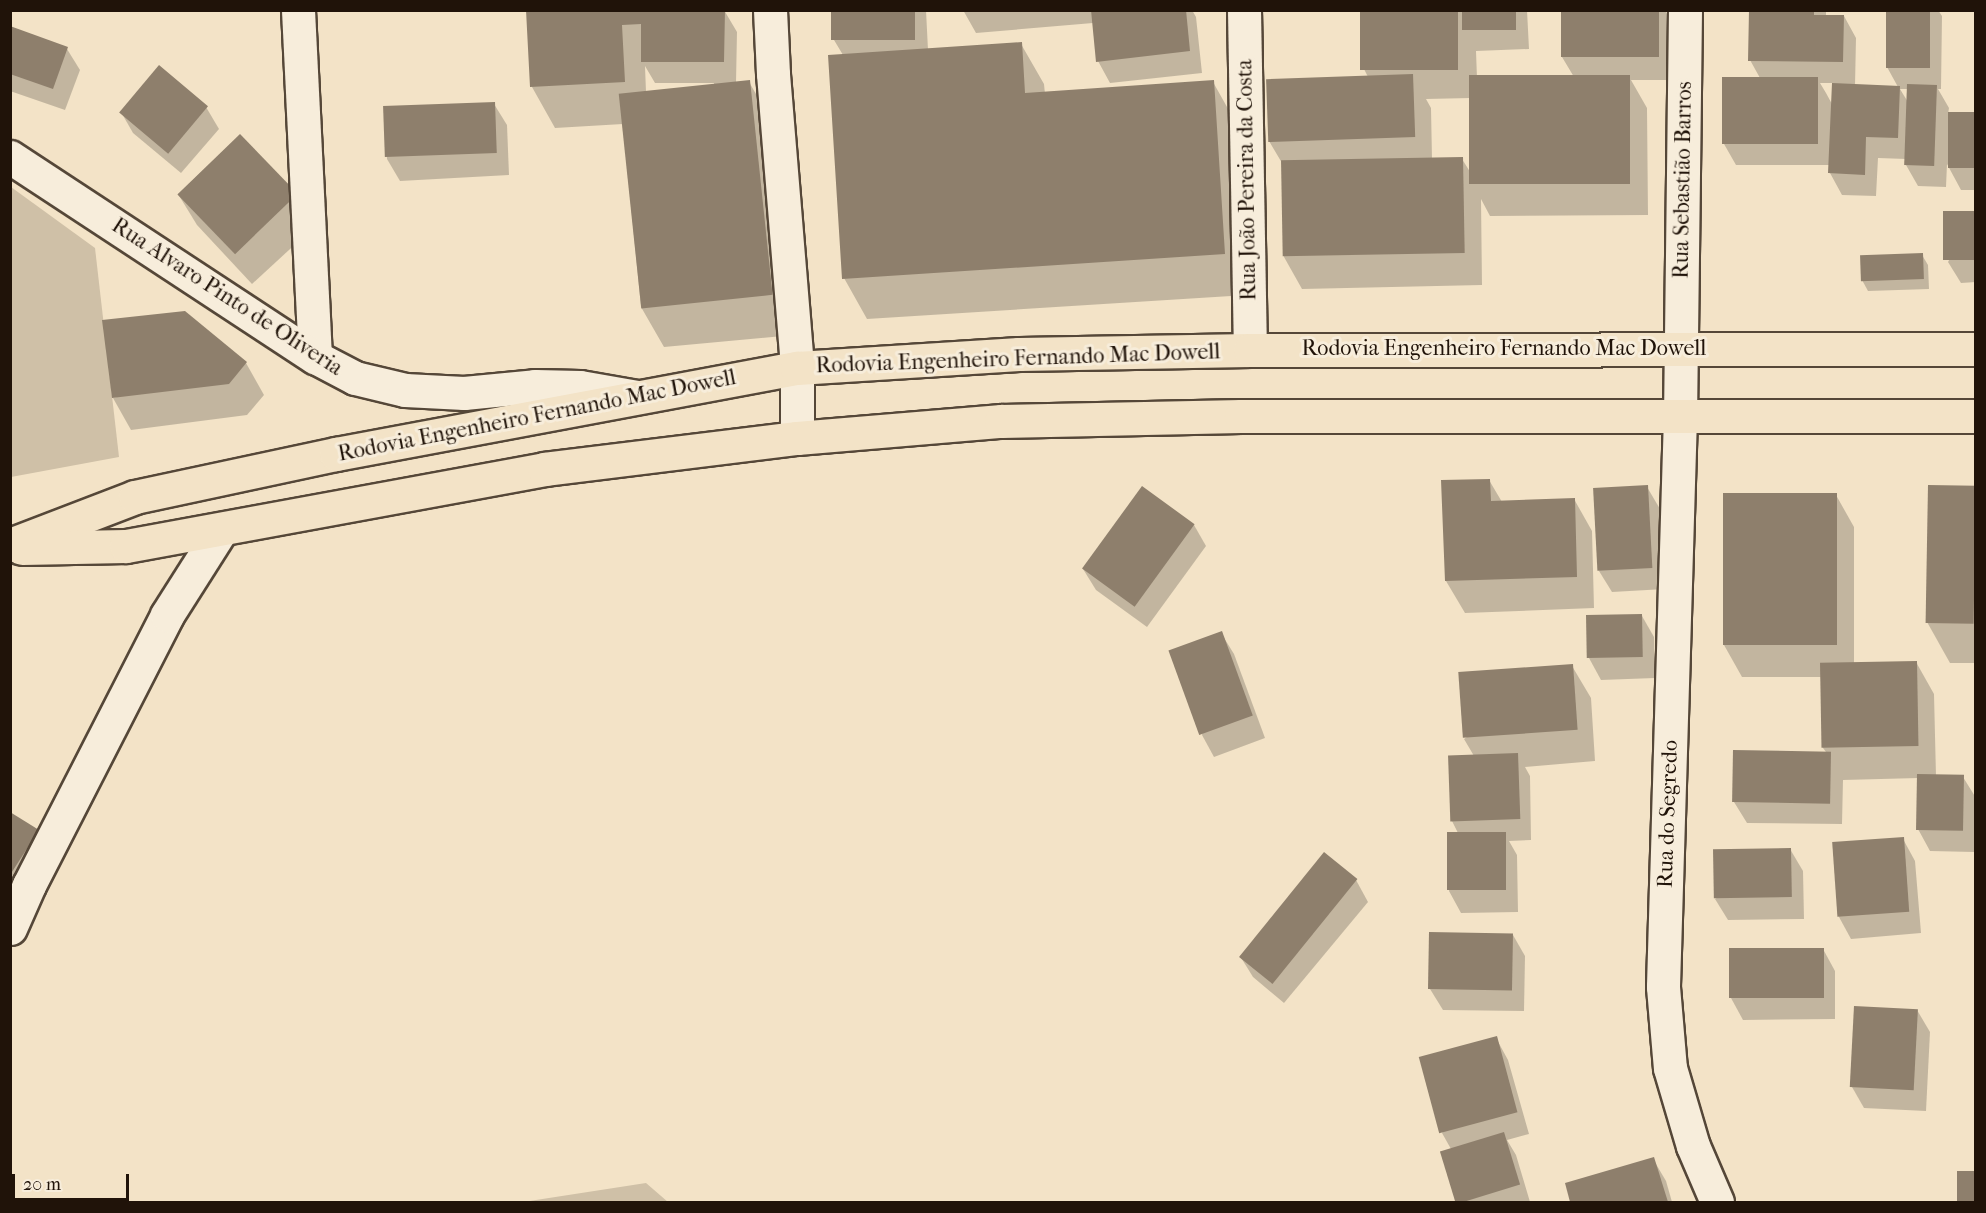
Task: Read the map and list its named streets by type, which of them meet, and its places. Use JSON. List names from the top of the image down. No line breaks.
{"streets":{"main road":["Rodovia Engenheiro Fernando Mac Dowell"],"street":["Rua João Pereira da Costa","Rua Sebastião Barros","Rua Alvaro Pinto de Oliveria","Rua do Segredo"]},"crossings":[["Rua João Pereira da Costa","Rodovia Engenheiro Fernando Mac Dowell"],["Rua Sebastião Barros","Rodovia Engenheiro Fernando Mac Dowell"],["Rua Sebastião Barros","Rua do Segredo"],["Rua Alvaro Pinto de Oliveria","Rodovia Engenheiro Fernando Mac Dowell"],["Rodovia Engenheiro Fernando Mac Dowell","Rua do Segredo"]],"scale_bar":"20 m"}
